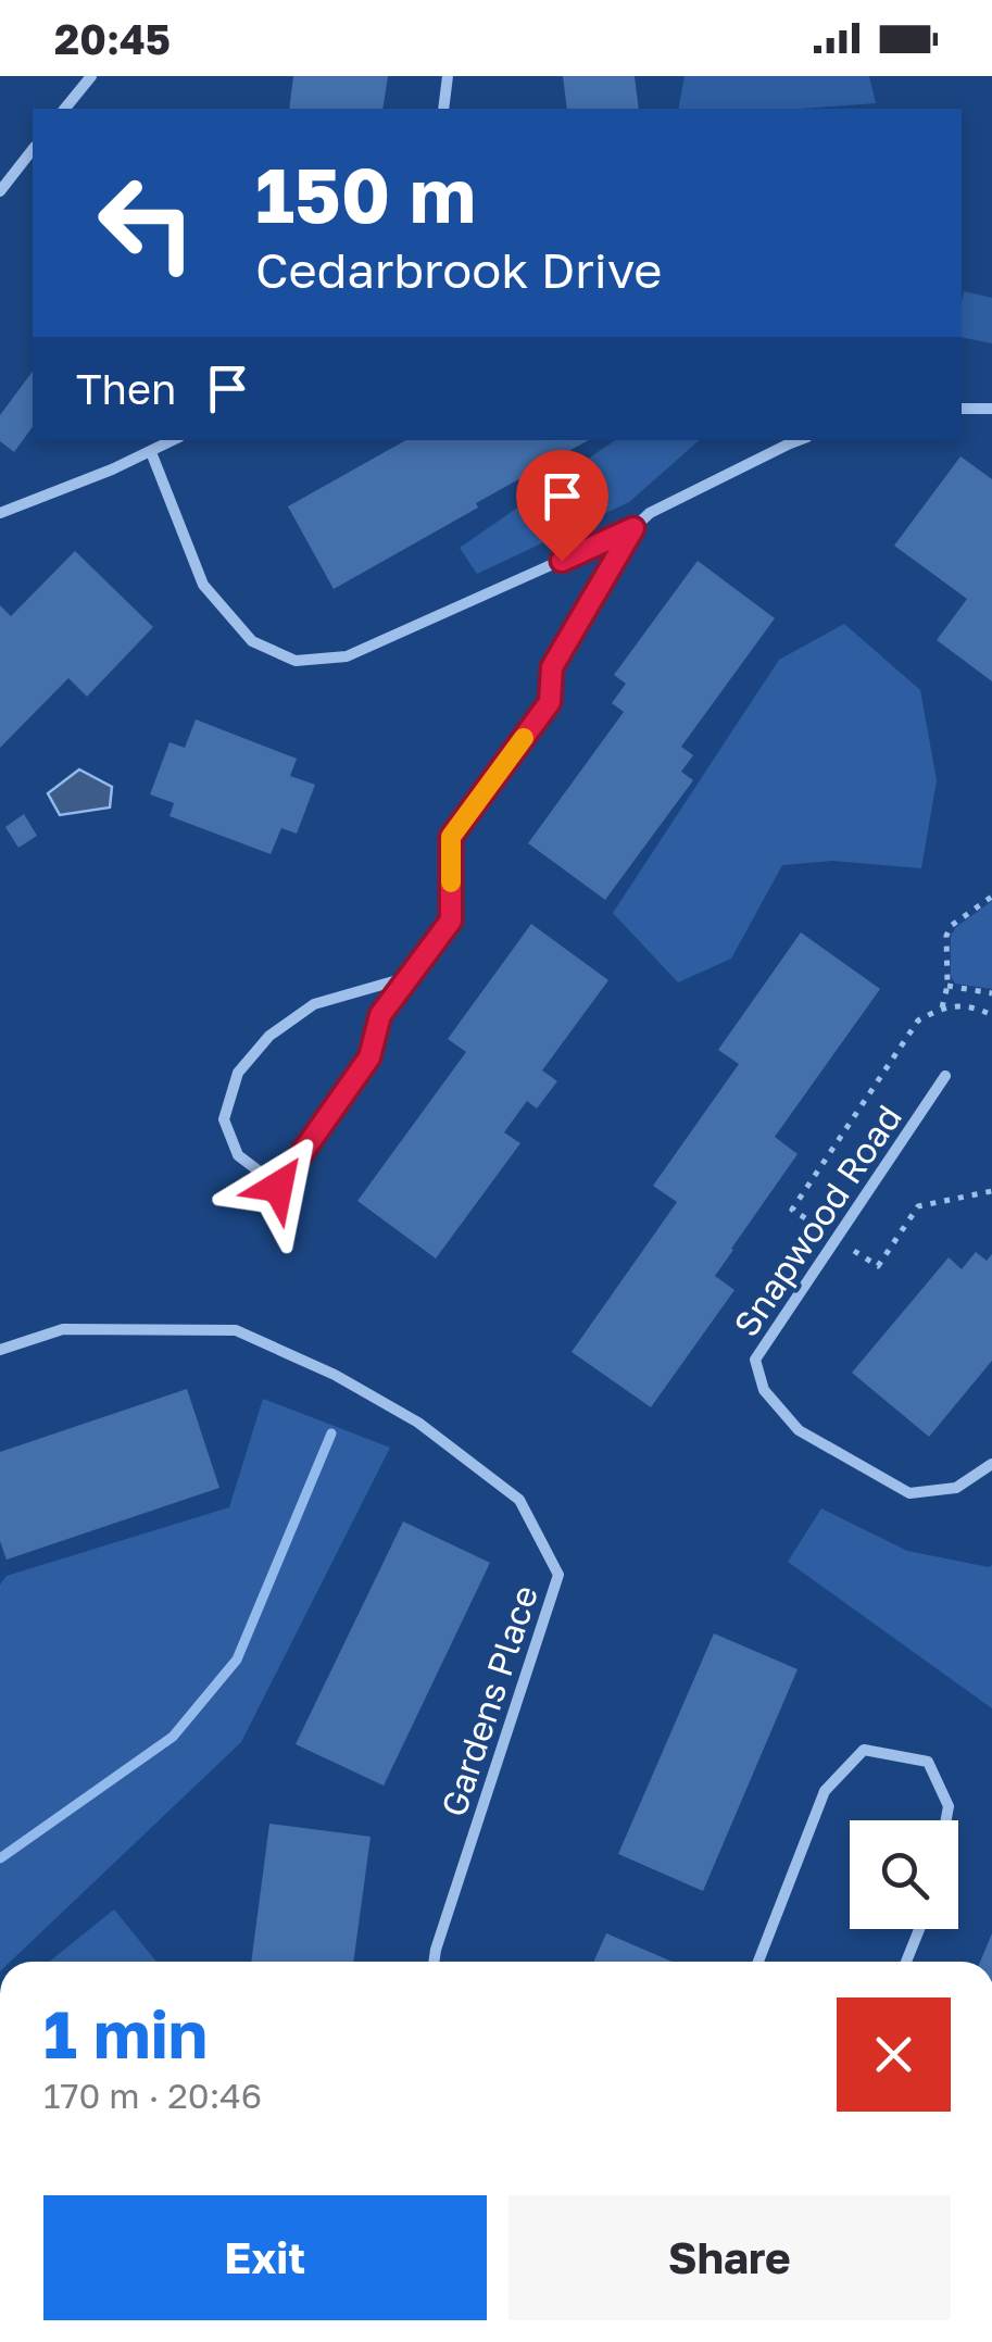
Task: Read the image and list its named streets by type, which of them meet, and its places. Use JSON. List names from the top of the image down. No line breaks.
{"streets":{"street":["Snapwood Road","Gardens Place"]},"page":{"status":"20:45","turn":["150 m","Cedarbrook Drive"],"then":"Then","heading":["1 min","170 m · 20:46"],"buttons":["Exit","Share"]}}
